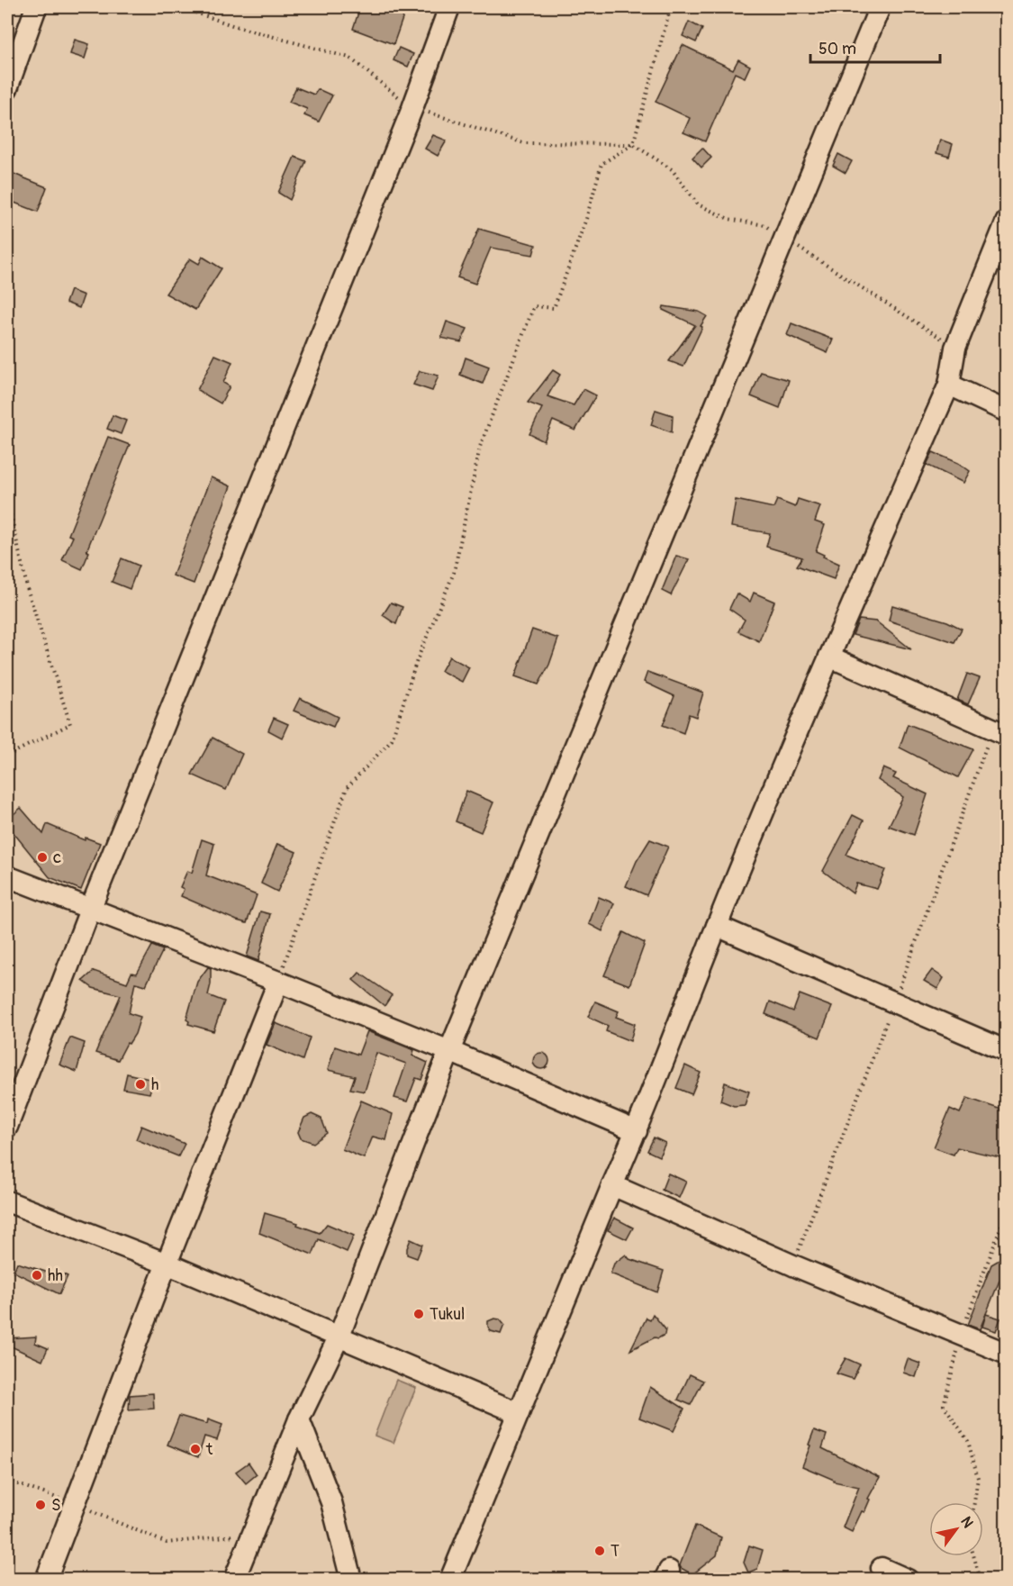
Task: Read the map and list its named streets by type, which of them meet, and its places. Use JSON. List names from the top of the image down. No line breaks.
{"places":["c","h","hh","Tukul","t","S","T"],"scale_bar":"50 m","north":"top right"}
